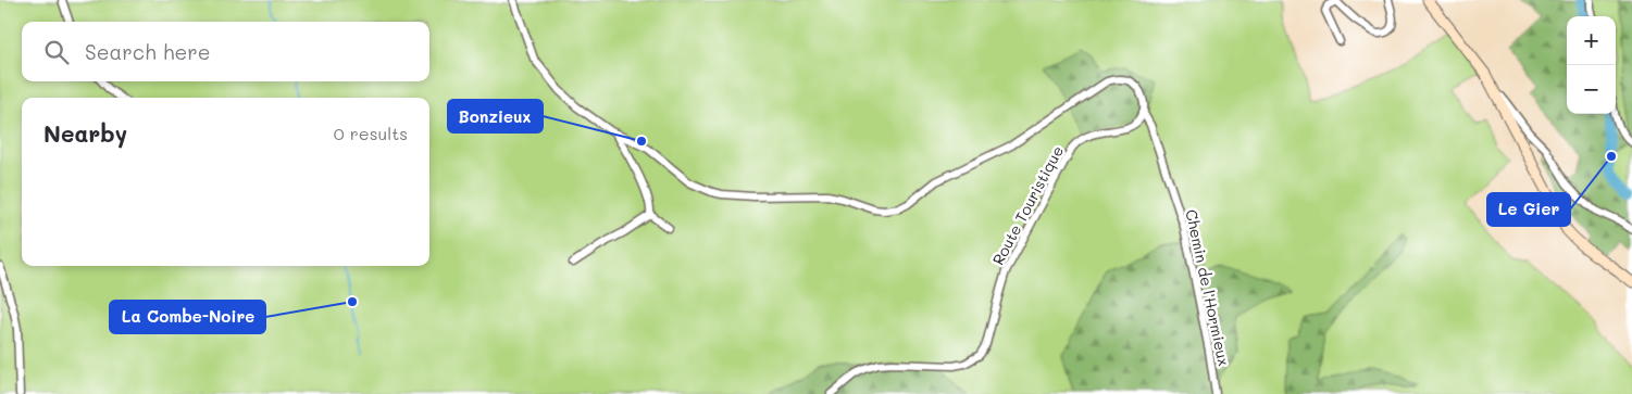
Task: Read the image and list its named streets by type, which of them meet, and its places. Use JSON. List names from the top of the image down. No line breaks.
{"streets":{"street":["Route Touristique","Chemin de l'Hormieux"]},"crossings":[["Route Touristique","Chemin de l'Hormieux"]],"places":["Bonzieux","Le Gier","La Combe-Noire"],"page":{"map_buttons":["+","−"],"search":"Search here","heading":["Nearby","0 results"]}}
